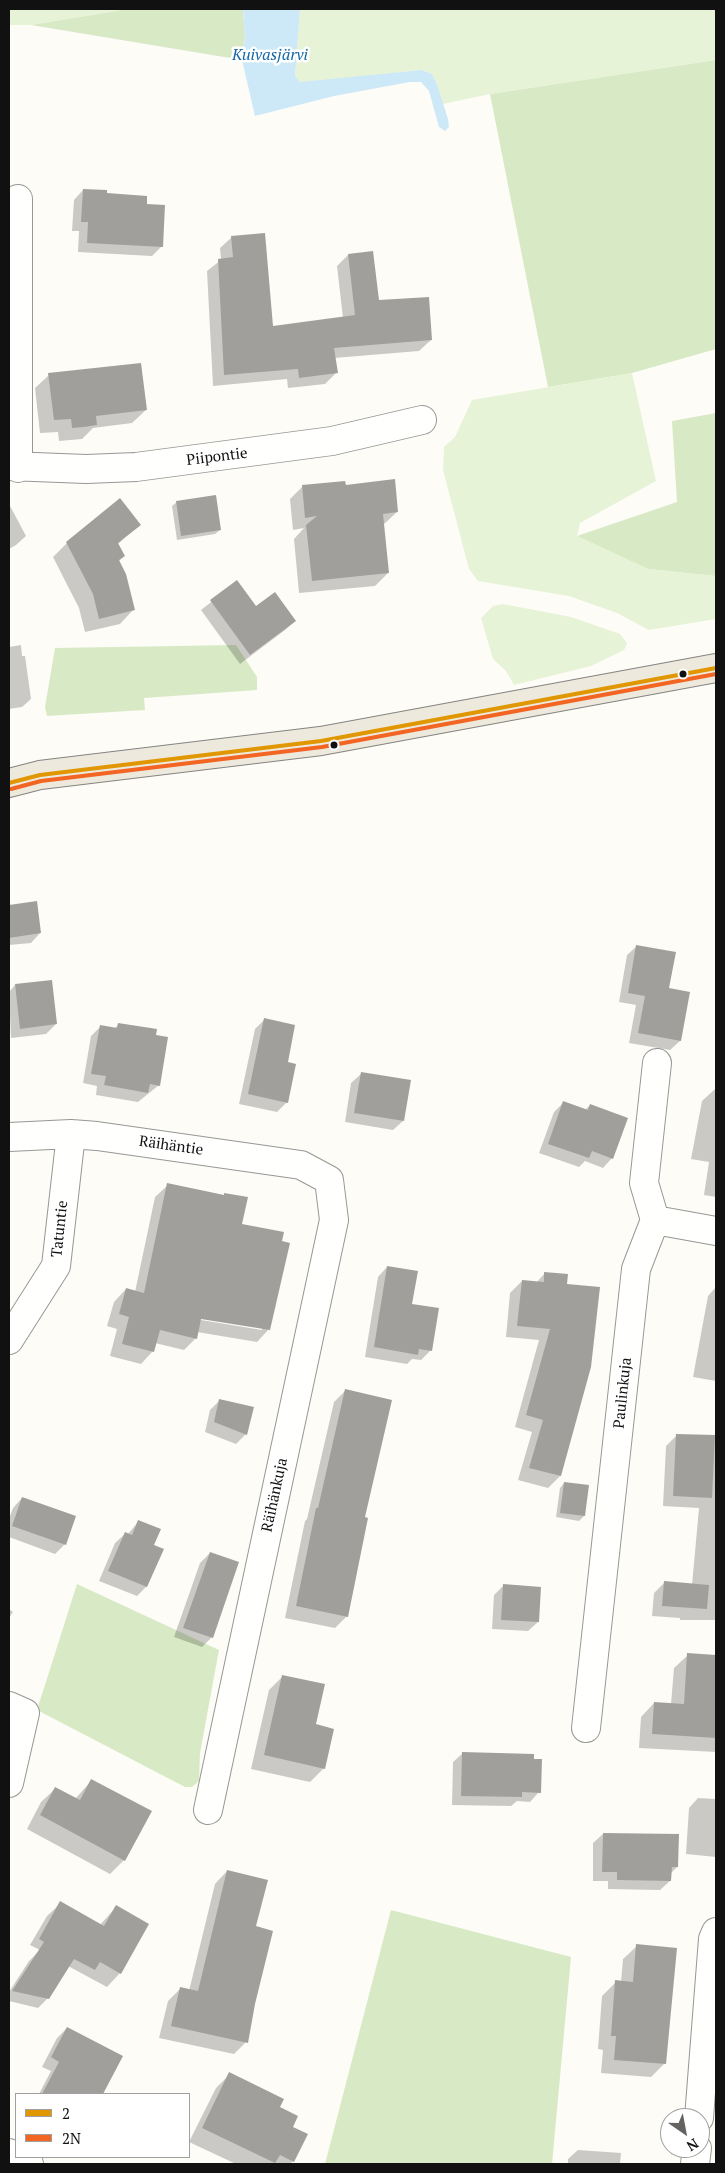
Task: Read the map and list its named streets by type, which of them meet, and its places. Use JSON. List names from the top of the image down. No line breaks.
{"streets":{"street":["Piipontie","Räihäntie","Tatuntie","Paulinkuja","Räihänkuja"]},"crossings":[["Räihäntie","Tatuntie"],["Räihäntie","Räihänkuja"]],"water":["Kuivasjärvi"],"lines":["transit line 2","transit line 2N"],"legend":["2","2N"],"north":"bottom right"}
